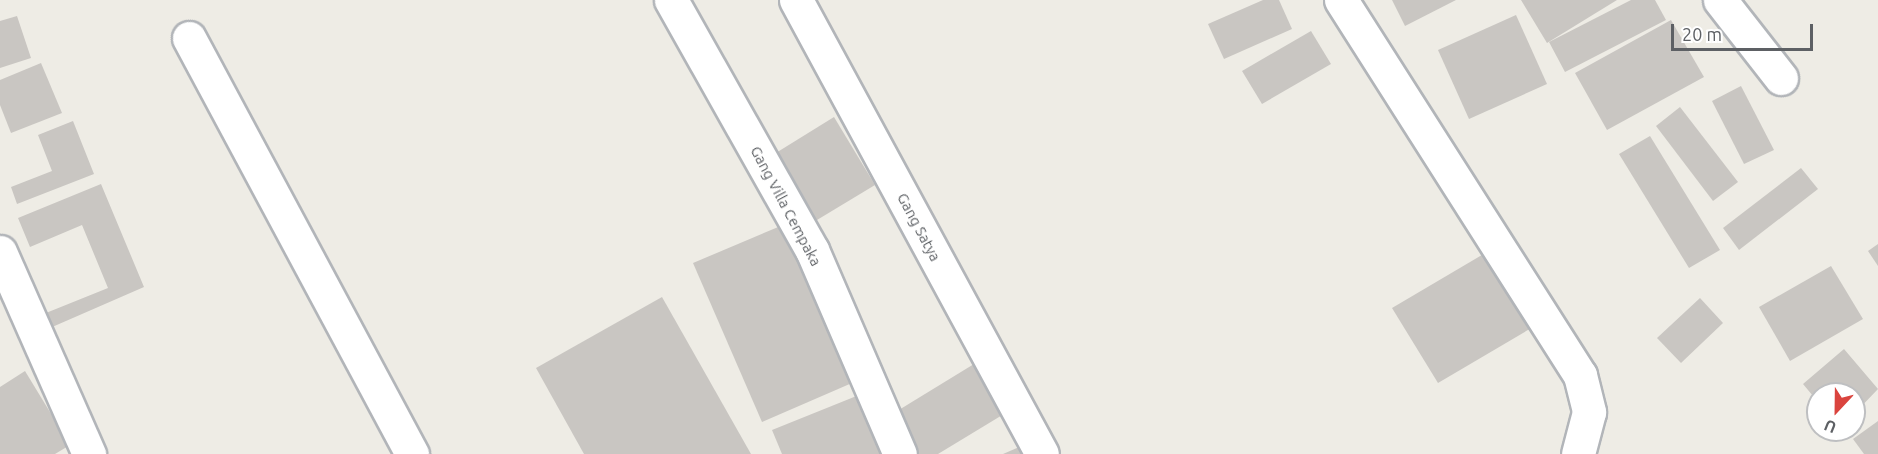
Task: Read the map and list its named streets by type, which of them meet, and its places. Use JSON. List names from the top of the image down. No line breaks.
{"streets":{"street":["Gang Villa Cempaka","Gang Satya"]},"scale_bar":"20 m","north":"bottom"}
